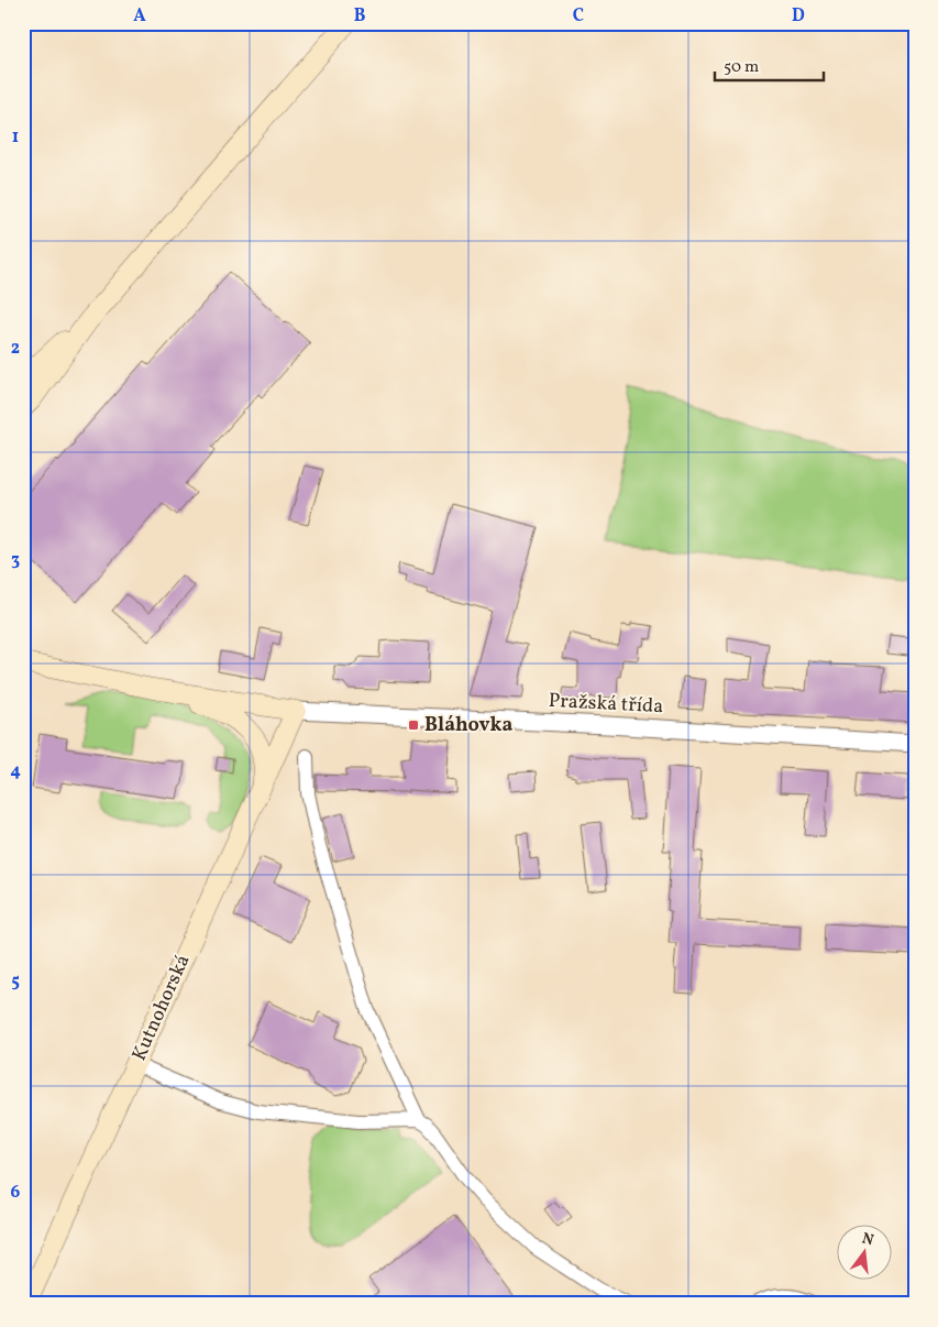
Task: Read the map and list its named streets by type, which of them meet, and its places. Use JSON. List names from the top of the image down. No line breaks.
{"streets":{"main road":["Kutnohorská"],"street":["Pražská třída"]},"crossings":[["Pražská třída","Kutnohorská"]],"places":{"transit":["Bláhovka"]},"scale_bar":"50 m","north":"top","grid":{"columns":["A","B","C","D"],"rows":["1","2","3","4","5","6"]}}
